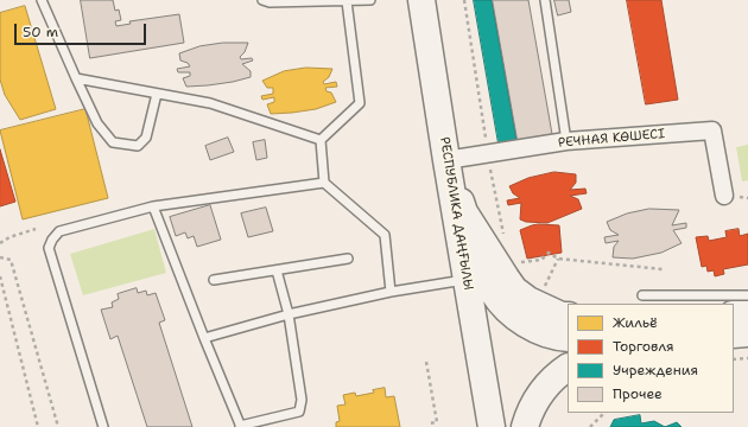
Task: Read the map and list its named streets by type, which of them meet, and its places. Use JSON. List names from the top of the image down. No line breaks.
{"streets":{"main road":["РЕСПУБЛИКА ДАҢҒЫЛЫ"],"street":["РЕЧНАЯ КӨШЕСІ"]},"crossings":[["РЕЧНАЯ КӨШЕСІ","РЕСПУБЛИКА ДАҢҒЫЛЫ"]],"legend":["Жильё","Торговля","Учреждения","Прочее"],"scale_bar":"50 m"}
